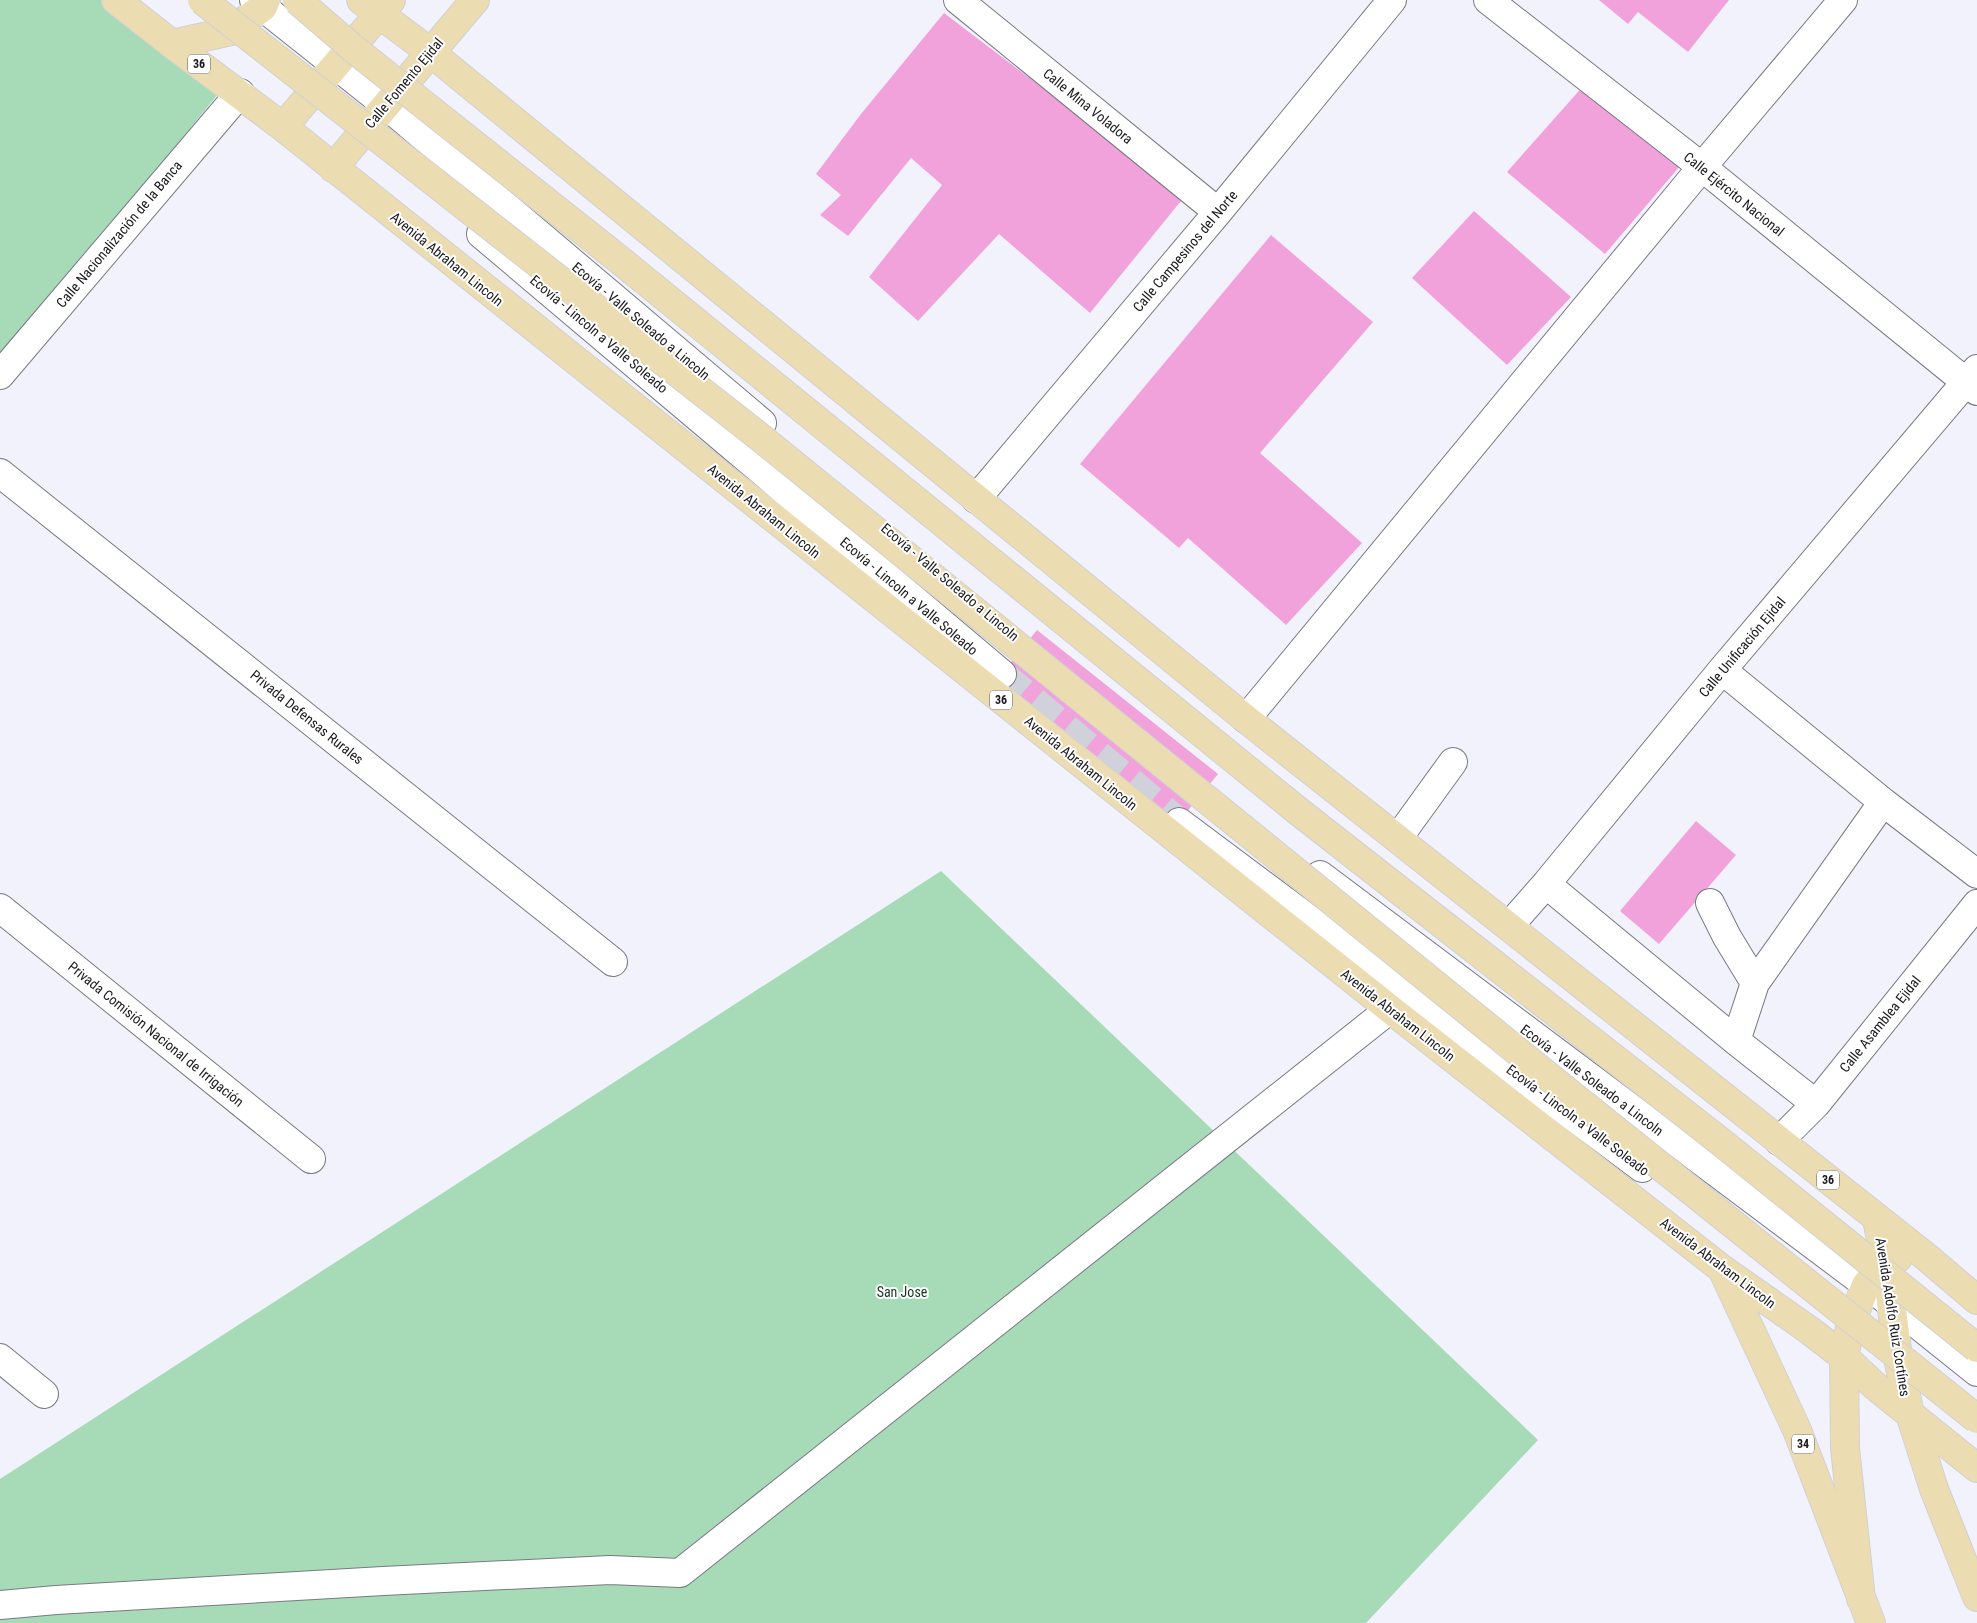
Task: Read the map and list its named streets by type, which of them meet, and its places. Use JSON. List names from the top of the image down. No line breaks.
{"streets":{"main road":["36","Calle Fomento Ejidal","Avenida Abraham Lincoln","Avenida Adolfo Ruiz Cortínes","34"],"street":["Calle Mina Voladora","Calle Ejército Nacional","Calle Nacionalización de la Banca","Calle Campesinos del Norte","Ecovía - Valle Soleado a Lincoln","Ecovía - Lincoln a Valle Soleado","Calle Unificación Ejidal","Privada Defensas Rurales","Calle Asamblea Ejidal","Privada Comisión Nacional de Irrigación"]},"crossings":[["36","Calle Fomento Ejidal"],["36","Calle Campesinos del Norte"],["36","Calle Unificación Ejidal"],["36","Calle Asamblea Ejidal"],["36","Avenida Adolfo Ruiz Cortínes"],["Calle Fomento Ejidal","Avenida Abraham Lincoln"],["Calle Fomento Ejidal","Ecovía - Valle Soleado a Lincoln"],["Calle Fomento Ejidal","Ecovía - Lincoln a Valle Soleado"],["Calle Mina Voladora","Calle Campesinos del Norte"],["Calle Ejército Nacional","Calle Unificación Ejidal"],["Calle Nacionalización de la Banca","Avenida Abraham Lincoln"],["Avenida Abraham Lincoln","Avenida Adolfo Ruiz Cortínes"],["Avenida Abraham Lincoln","34"],["Ecovía - Valle Soleado a Lincoln","Avenida Adolfo Ruiz Cortínes"],["Ecovía - Lincoln a Valle Soleado","Avenida Adolfo Ruiz Cortínes"]],"parks":["San Jose"]}
